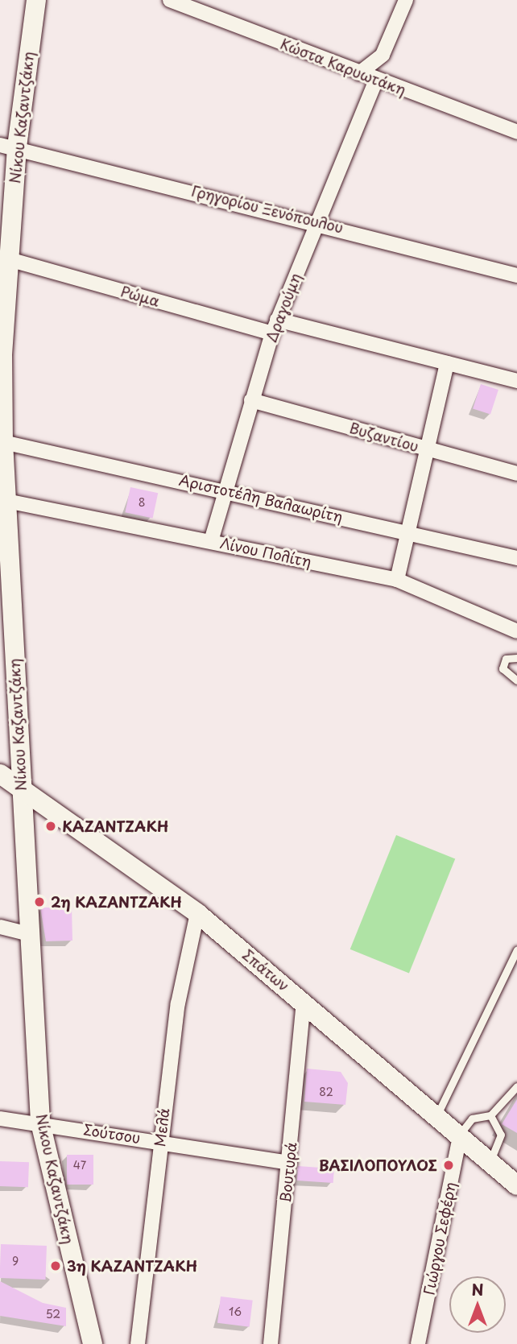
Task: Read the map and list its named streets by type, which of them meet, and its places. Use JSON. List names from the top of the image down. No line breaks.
{"streets":{"street":["Κώστα Καρυωτάκη","Νίκου Καζαντζάκη","Γρηγορίου Ξενόπουλου","Ρώμα","Δραγούμη","Βυζαντίου","Αριστοτέλη Βαλαωρίτη","Λίνου Πολίτη","Σπάτων","Μελά","Σούτσου","Βουτυρά","Γιώργου Σεφέρη"]},"crossings":[["Κώστα Καρυωτάκη","Δραγούμη"],["Νίκου Καζαντζάκη","Γρηγορίου Ξενόπουλου"],["Νίκου Καζαντζάκη","Ρώμα"],["Νίκου Καζαντζάκη","Αριστοτέλη Βαλαωρίτη"],["Νίκου Καζαντζάκη","Λίνου Πολίτη"],["Νίκου Καζαντζάκη","Σπάτων"],["Νίκου Καζαντζάκη","Σούτσου"],["Γρηγορίου Ξενόπουλου","Δραγούμη"],["Ρώμα","Δραγούμη"],["Δραγούμη","Βυζαντίου"],["Δραγούμη","Αριστοτέλη Βαλαωρίτη"],["Δραγούμη","Λίνου Πολίτη"],["Σπάτων","Μελά"],["Σπάτων","Βουτυρά"],["Σπάτων","Γιώργου Σεφέρη"],["Μελά","Σούτσου"],["Σούτσου","Βουτυρά"]],"places":["ΚΑΖΑΝΤΖΑΚΗ","2η ΚΑΖΑΝΤΖΑΚΗ","ΒΑΣΙΛΟΠΟΥΛΟΣ","3η ΚΑΖΑΝΤΖΑΚΗ"],"house_numbers":["8","82","47","9","16","52"],"north":"top"}
